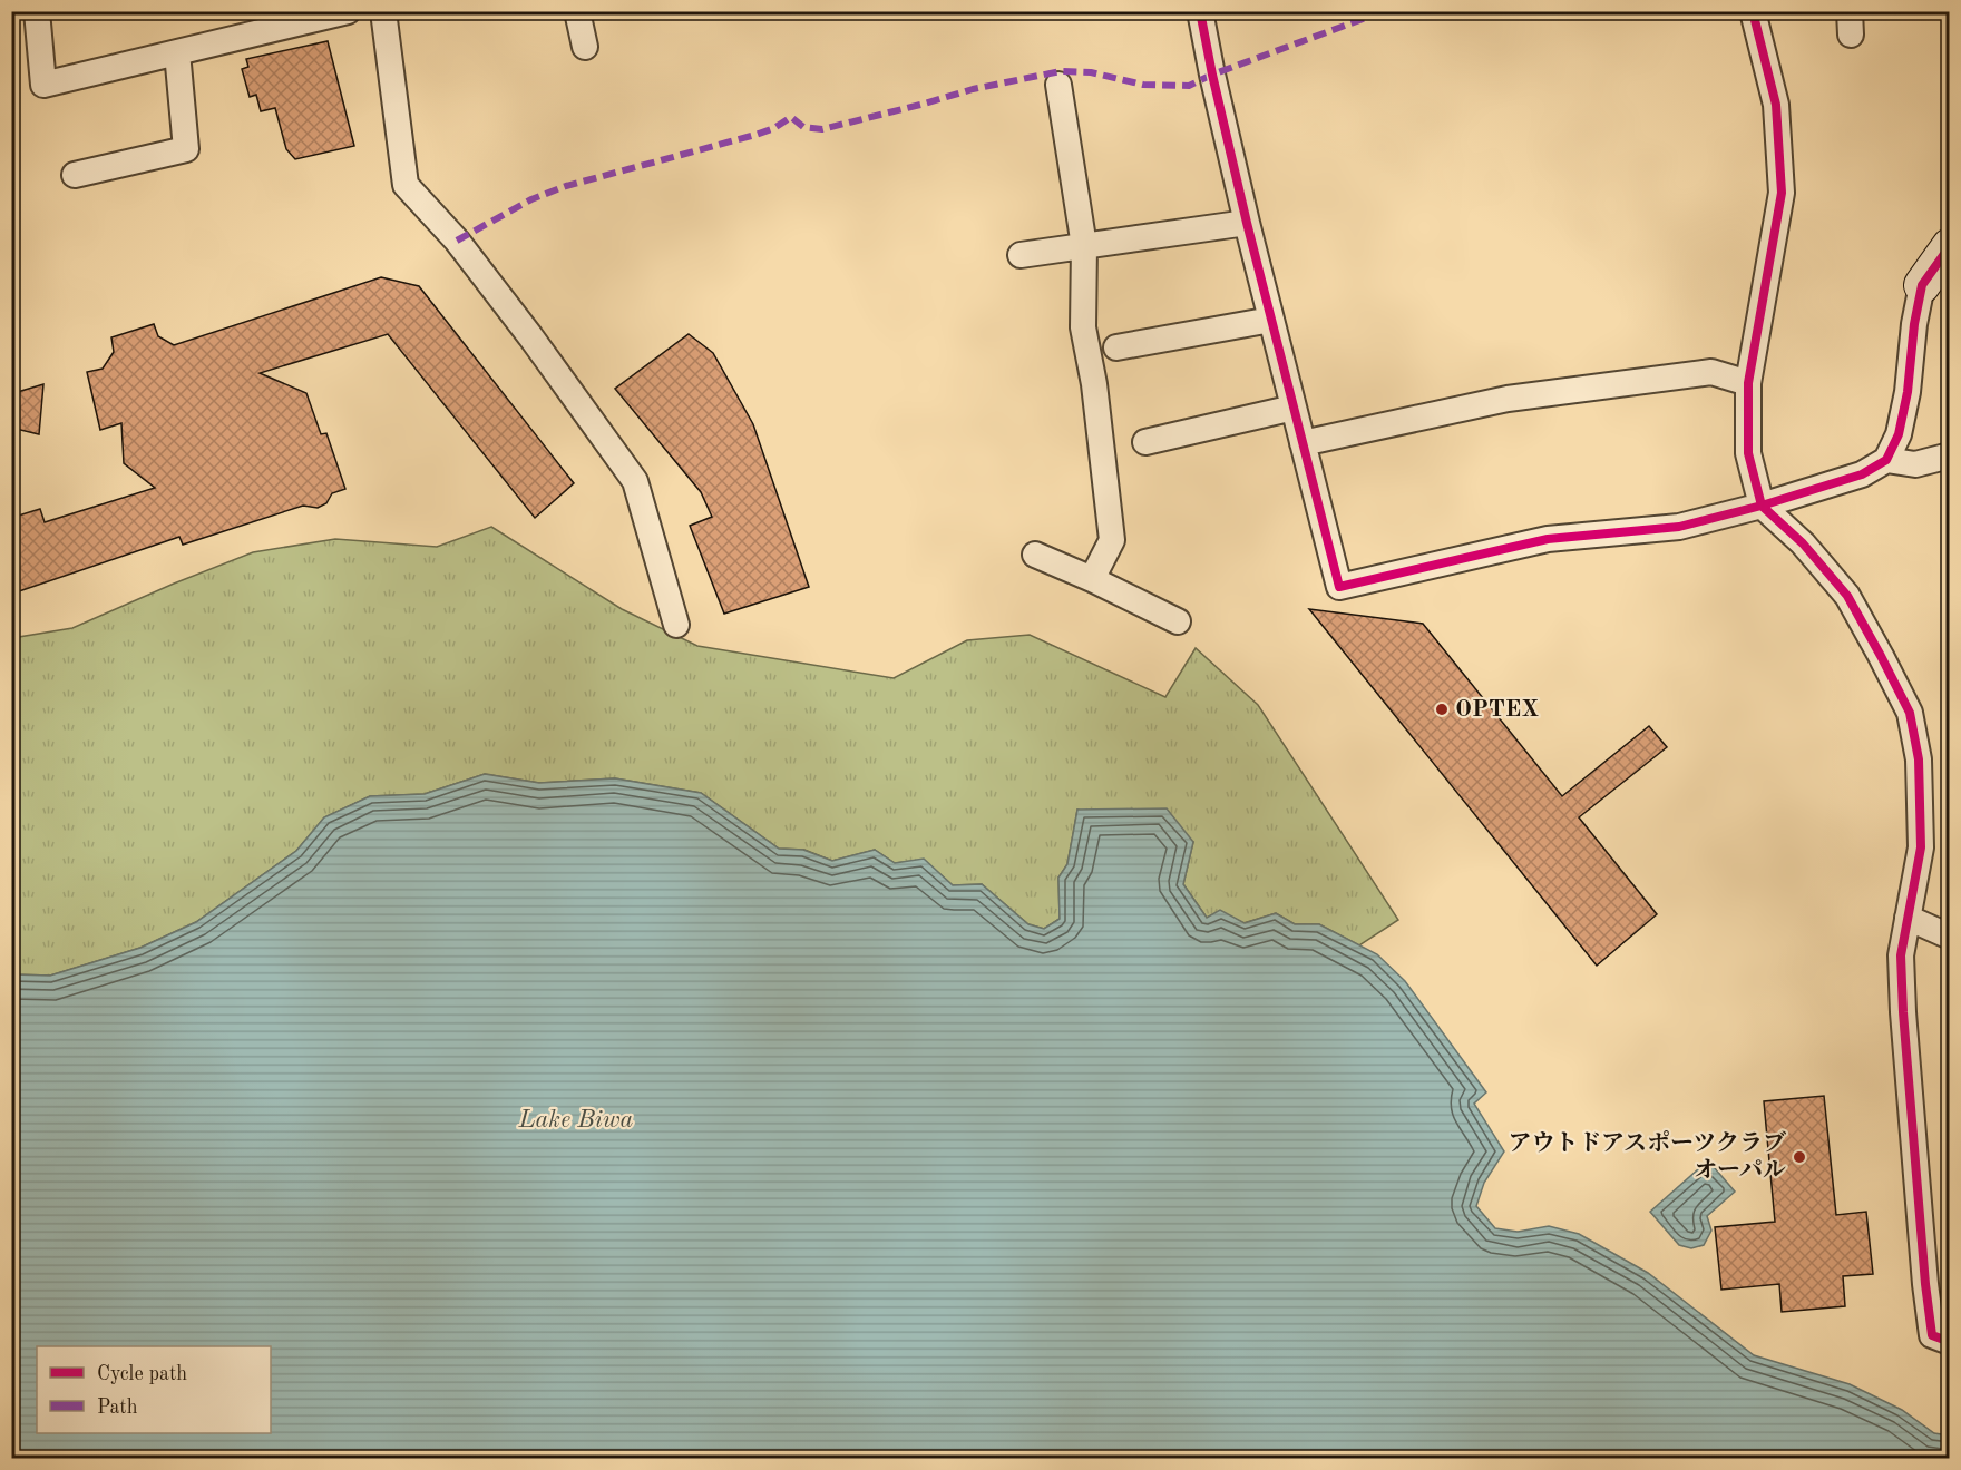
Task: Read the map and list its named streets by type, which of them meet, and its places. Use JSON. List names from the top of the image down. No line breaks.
{"water":["Lake Biwa"],"places":["OPTEX","アウトドアスポーツクラブ オーパル"],"legend":["Cycle path","Path"]}
